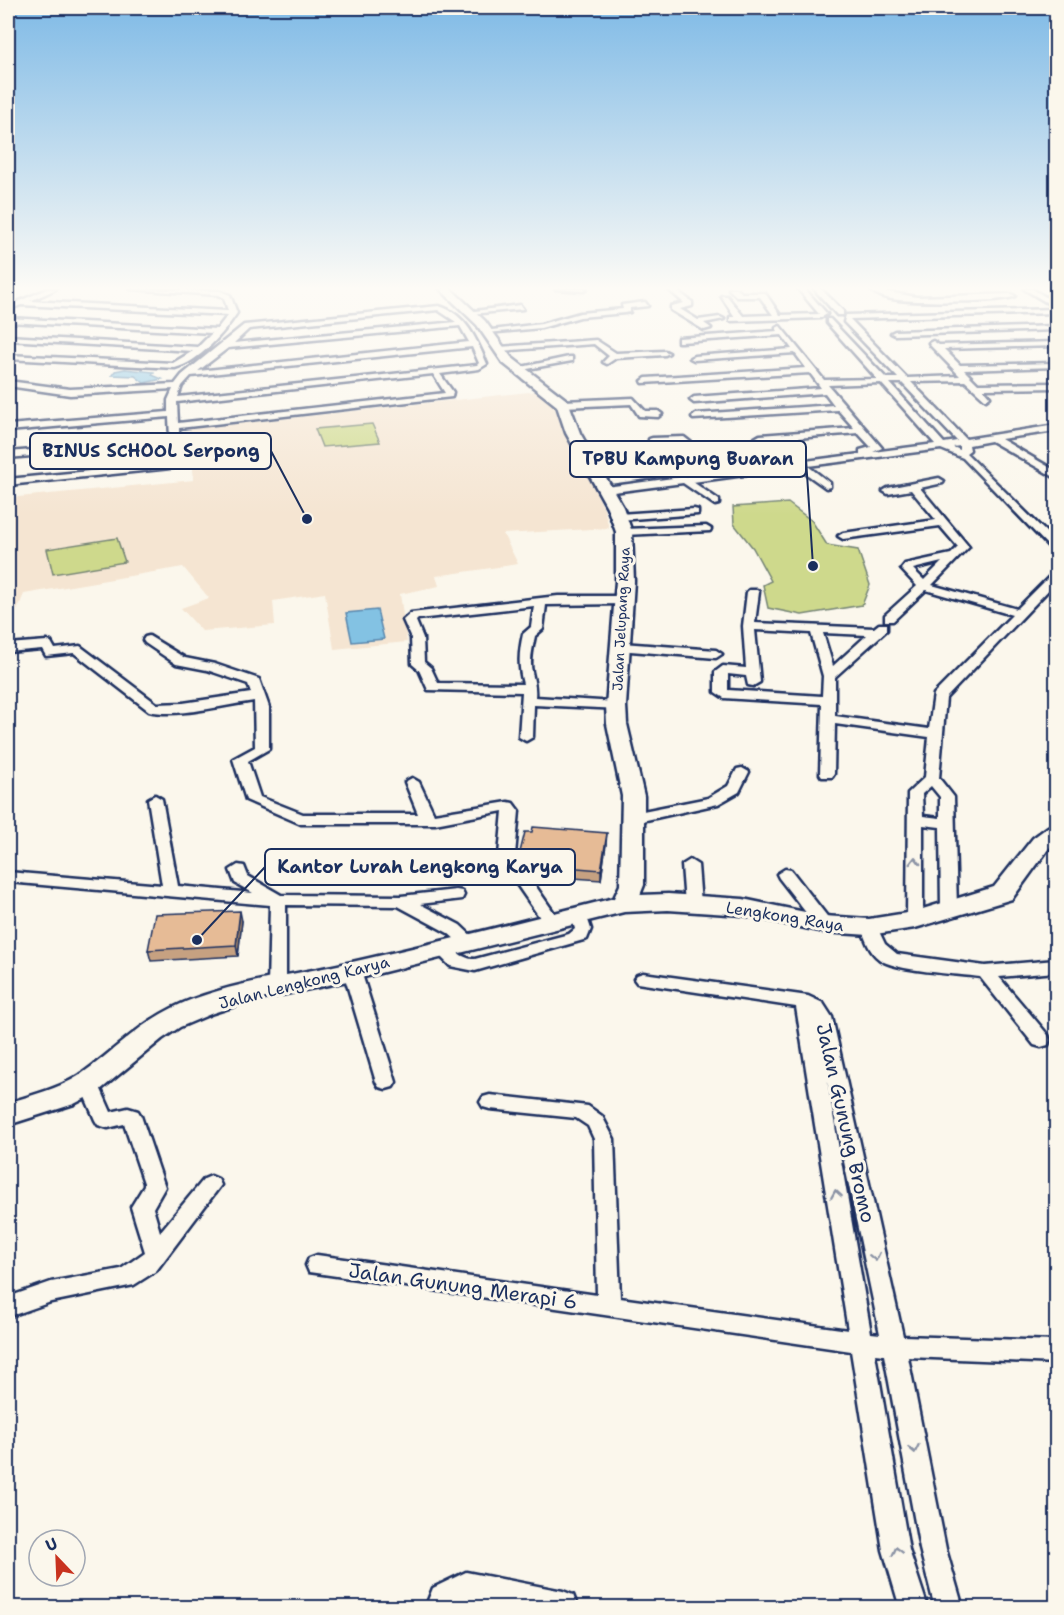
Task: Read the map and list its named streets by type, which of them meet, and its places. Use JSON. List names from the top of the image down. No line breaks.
{"streets":{"street":["Jalan Jelupang Raya","Lengkong Raya","Jalan Lengkong Karya","Jalan Gunung Bromo","Jalan Gunung Merapi 6"]},"crossings":[["Jalan Jelupang Raya","Lengkong Raya"],["Jalan Jelupang Raya","Jalan Lengkong Karya"],["Lengkong Raya","Jalan Lengkong Karya"],["Jalan Gunung Bromo","Jalan Gunung Merapi 6"]],"places":["BINUS SCHOOL Serpong","TPBU Kampung Buaran","Kantor Lurah Lengkong Karya"],"north":"top left"}
